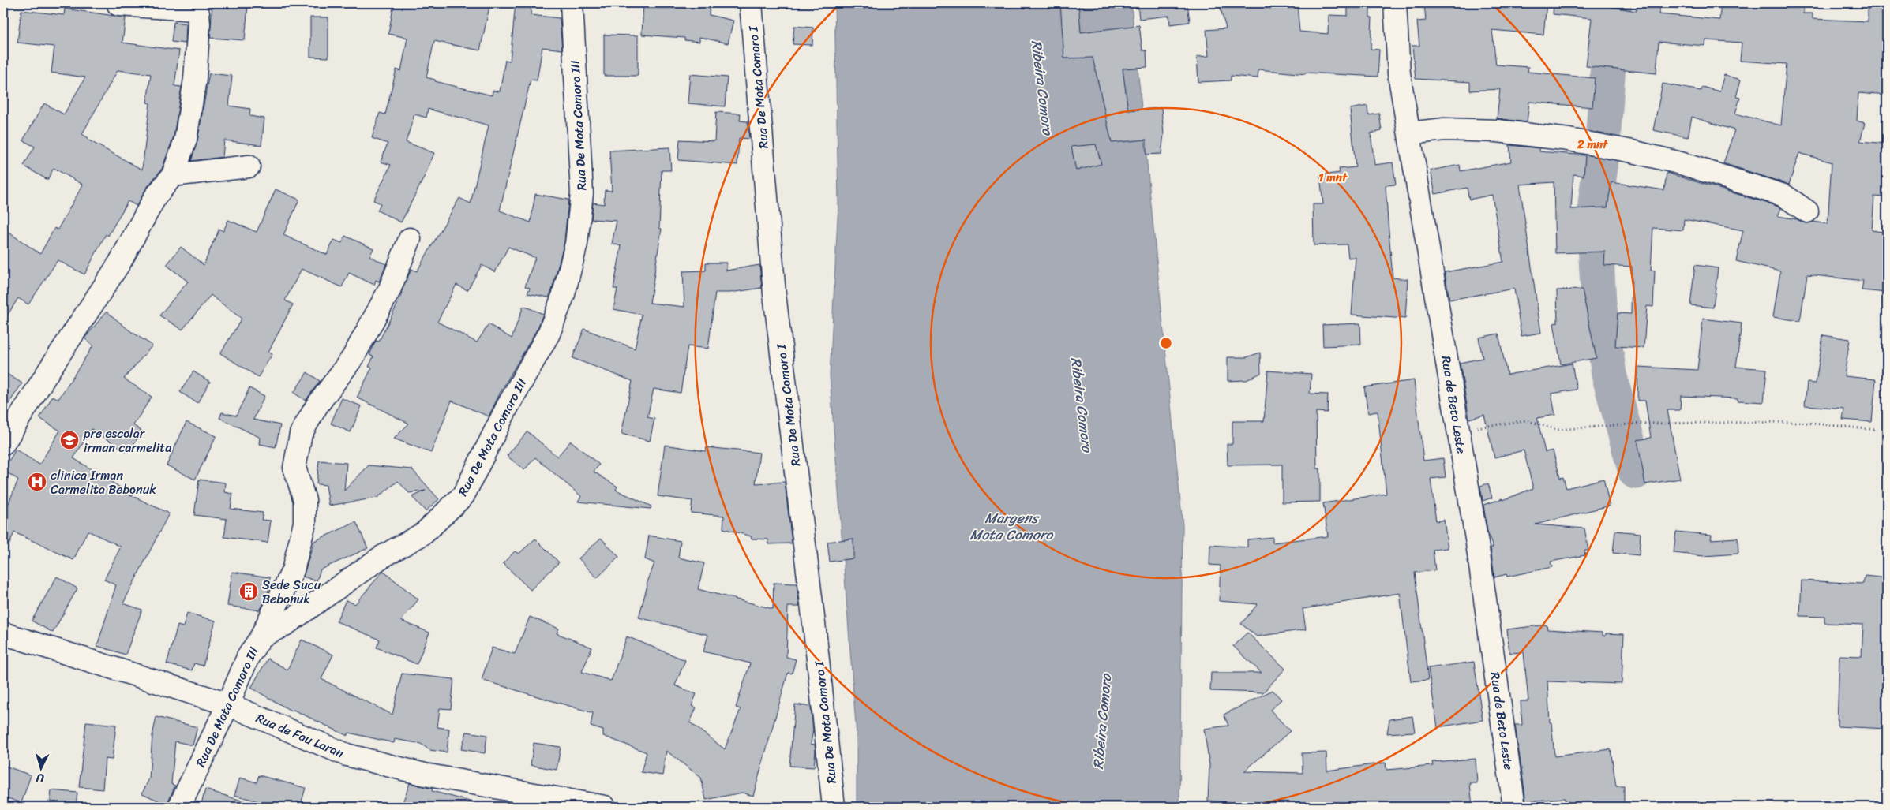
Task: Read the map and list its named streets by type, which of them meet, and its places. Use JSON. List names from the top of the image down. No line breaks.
{"streets":{"street":["Rua De Mota Comoro I","Rua De Mota Comoro III","Rua de Beto Leste","Rua de Fau Laran"]},"crossings":[["Rua De Mota Comoro III","Rua de Fau Laran"]],"water":["Ribeira Comoro","Margens Mota Comoro"],"places":{"school or university":["pre escolar irman carmelita"],"hospital":["clinica Irman Carmelita Bebonuk"],"building":["Sede Sucu Bebonuk"]},"north":"bottom","rings":["2 mnt","1 mnt"]}
